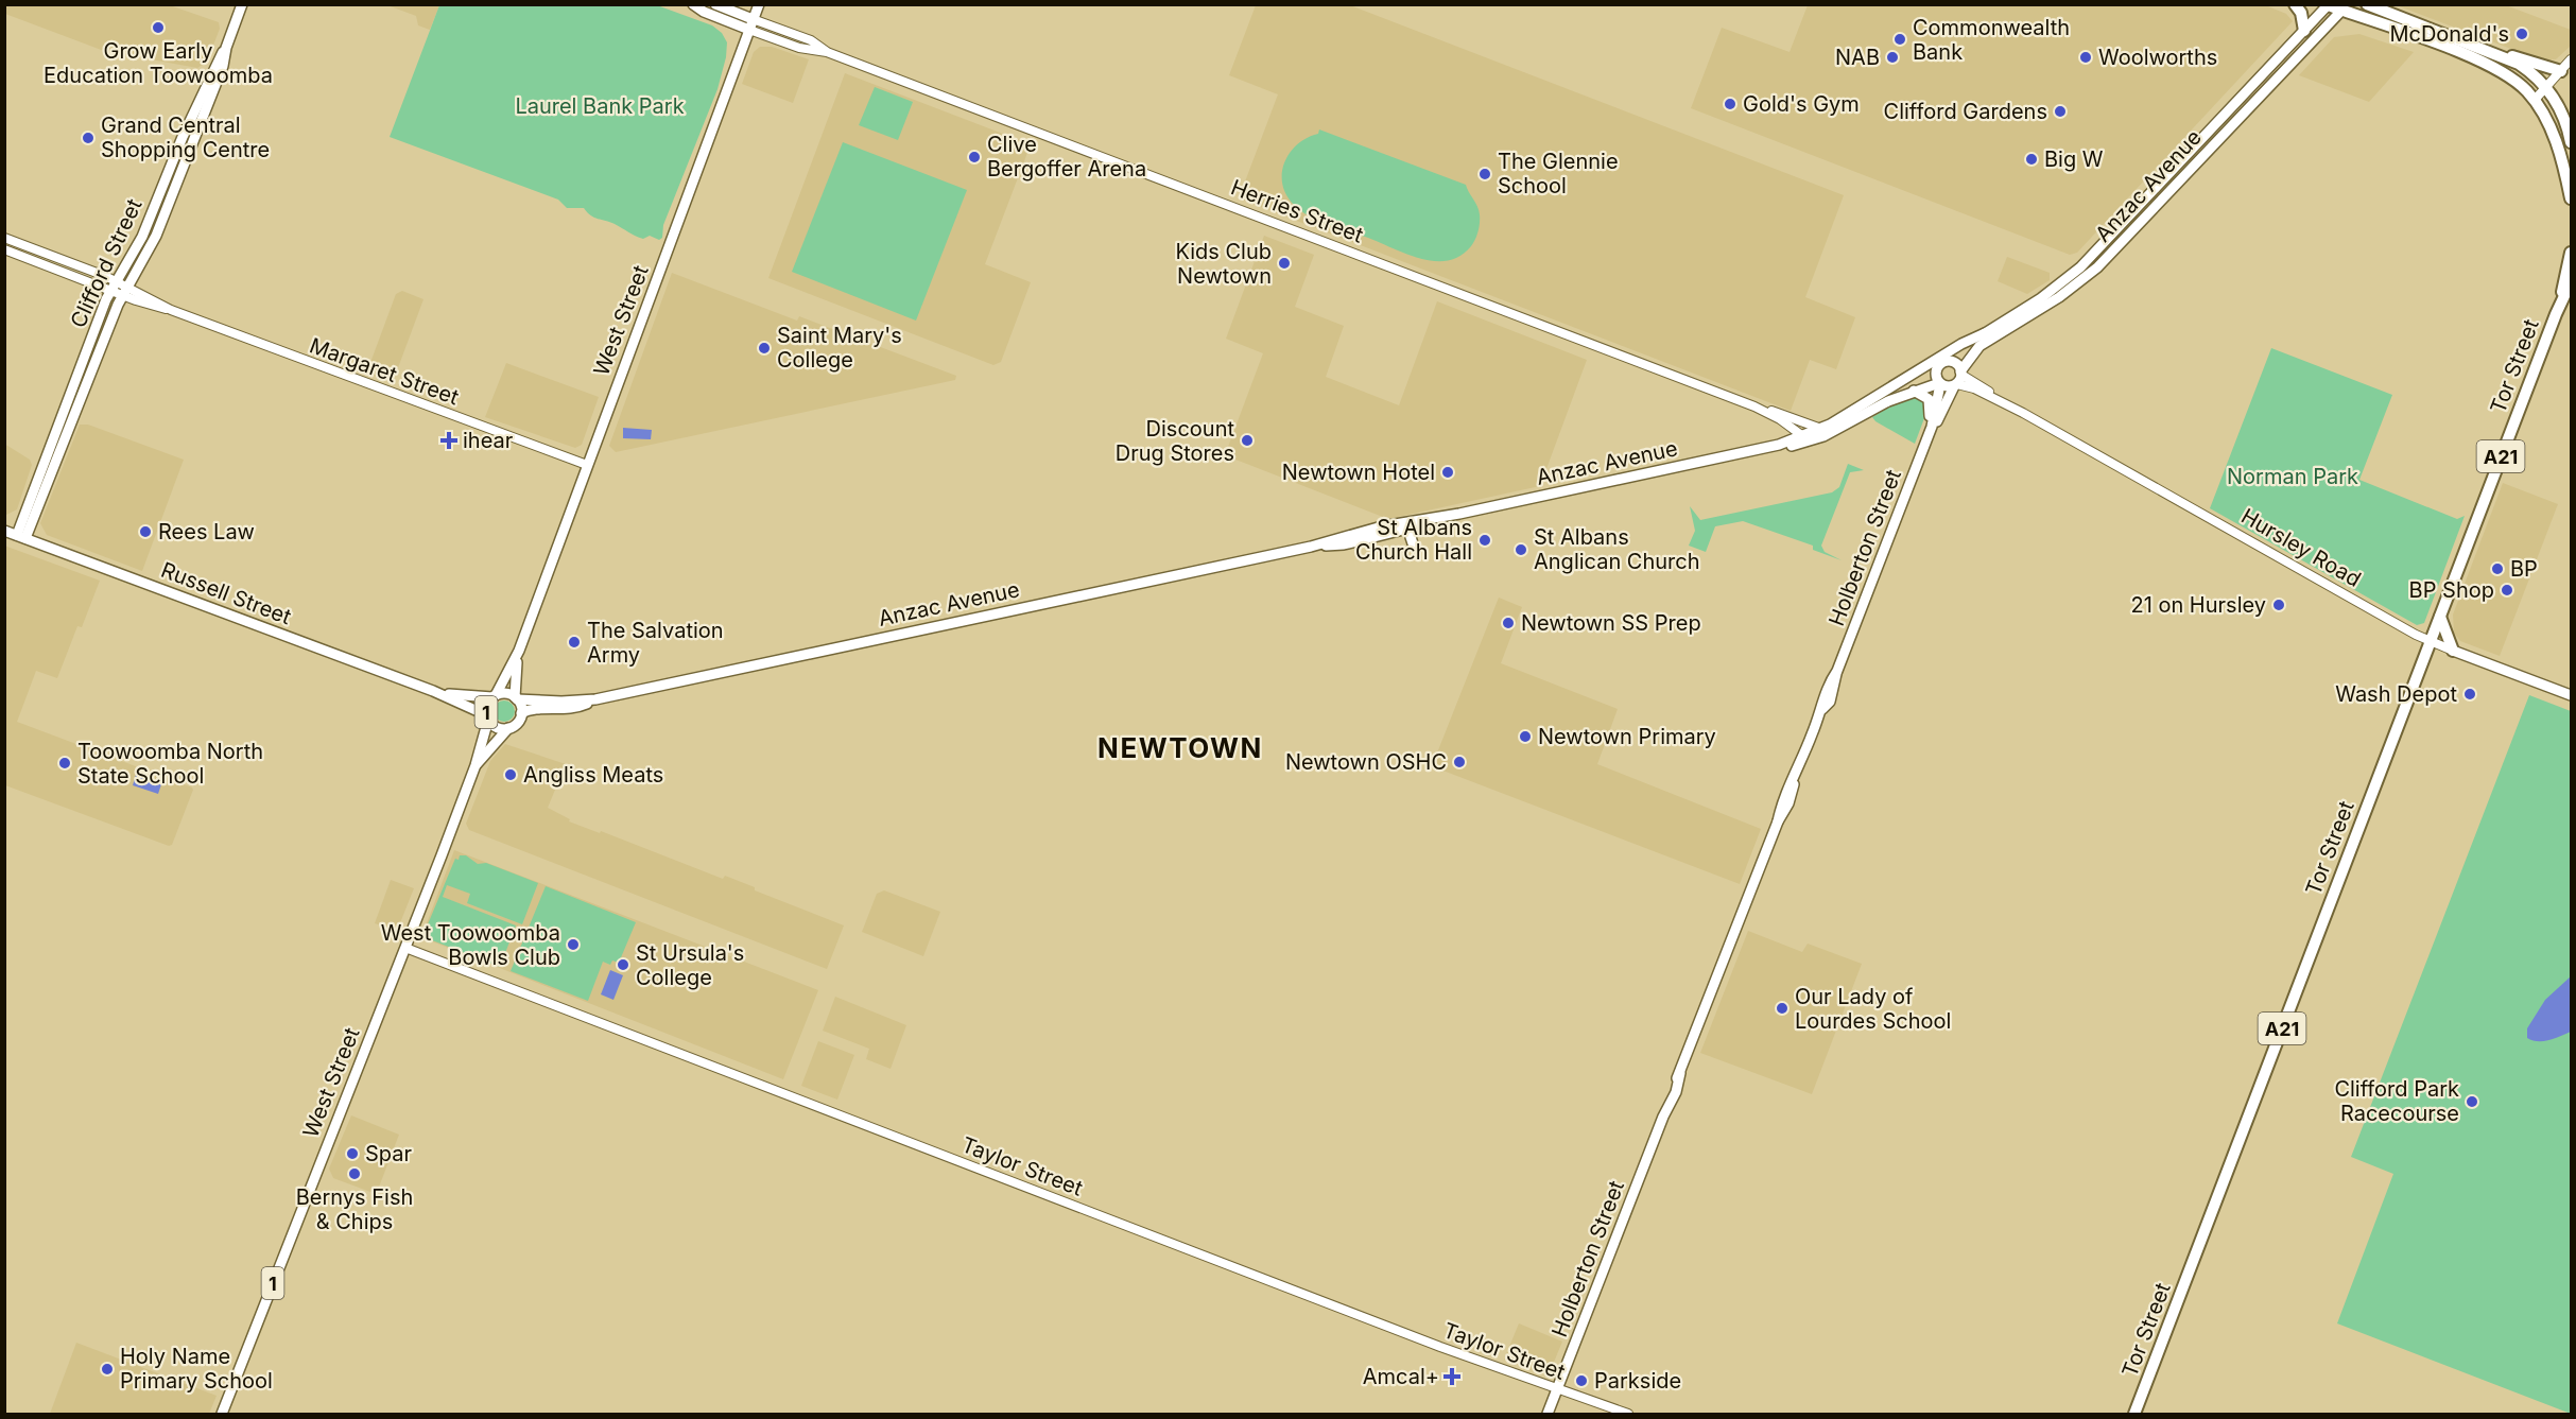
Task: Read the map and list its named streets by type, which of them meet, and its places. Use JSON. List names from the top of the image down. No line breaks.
{"streets":{"highway":["Tor Street","A21"],"main road":["Anzac Avenue","Herries Street","Clifford Street","West Street","Holberton Street","Hursley Road","Russell Street","1"],"street":["Margaret Street","Taylor Street"]},"crossings":[["Anzac Avenue","Herries Street"],["Anzac Avenue","West Street"],["Anzac Avenue","Holberton Street"],["Anzac Avenue","Hursley Road"],["Anzac Avenue","Russell Street"],["Anzac Avenue","1"],["Herries Street","West Street"],["Clifford Street","Margaret Street"],["Clifford Street","Russell Street"],["West Street","Margaret Street"],["West Street","Russell Street"],["West Street","1"],["West Street","Taylor Street"],["Tor Street","Hursley Road"],["Holberton Street","Hursley Road"],["Holberton Street","Taylor Street"],["Russell Street","1"]],"districts":["NEWTOWN"],"parks":["Laurel Bank Park","Norman Park"],"places":{"other":["Grow Early Education Toowoomba","McDonald's","Commonwealth Bank","NAB","Woolworths","Gold's Gym","Clifford Gardens","Grand Central Shopping Centre","Clive Bergoffer Arena","Big W","The Glennie School","Kids Club Newtown","Saint Mary's College","Discount Drug Stores","Newtown Hotel","Rees Law","St Albans Church Hall","St Albans Anglican Church","BP","BP Shop","21 on Hursley","Newtown SS Prep","The Salvation Army","Wash Depot","Newtown Primary","Newtown OSHC","Toowoomba North State School","Angliss Meats","West Toowoomba Bowls Club","St Ursula's College","Our Lady of Lourdes School","Clifford Park Racecourse","Spar","Bernys Fish & Chips","Holy Name Primary School","Parkside"],"health":["ihear","Amcal+"]}}
